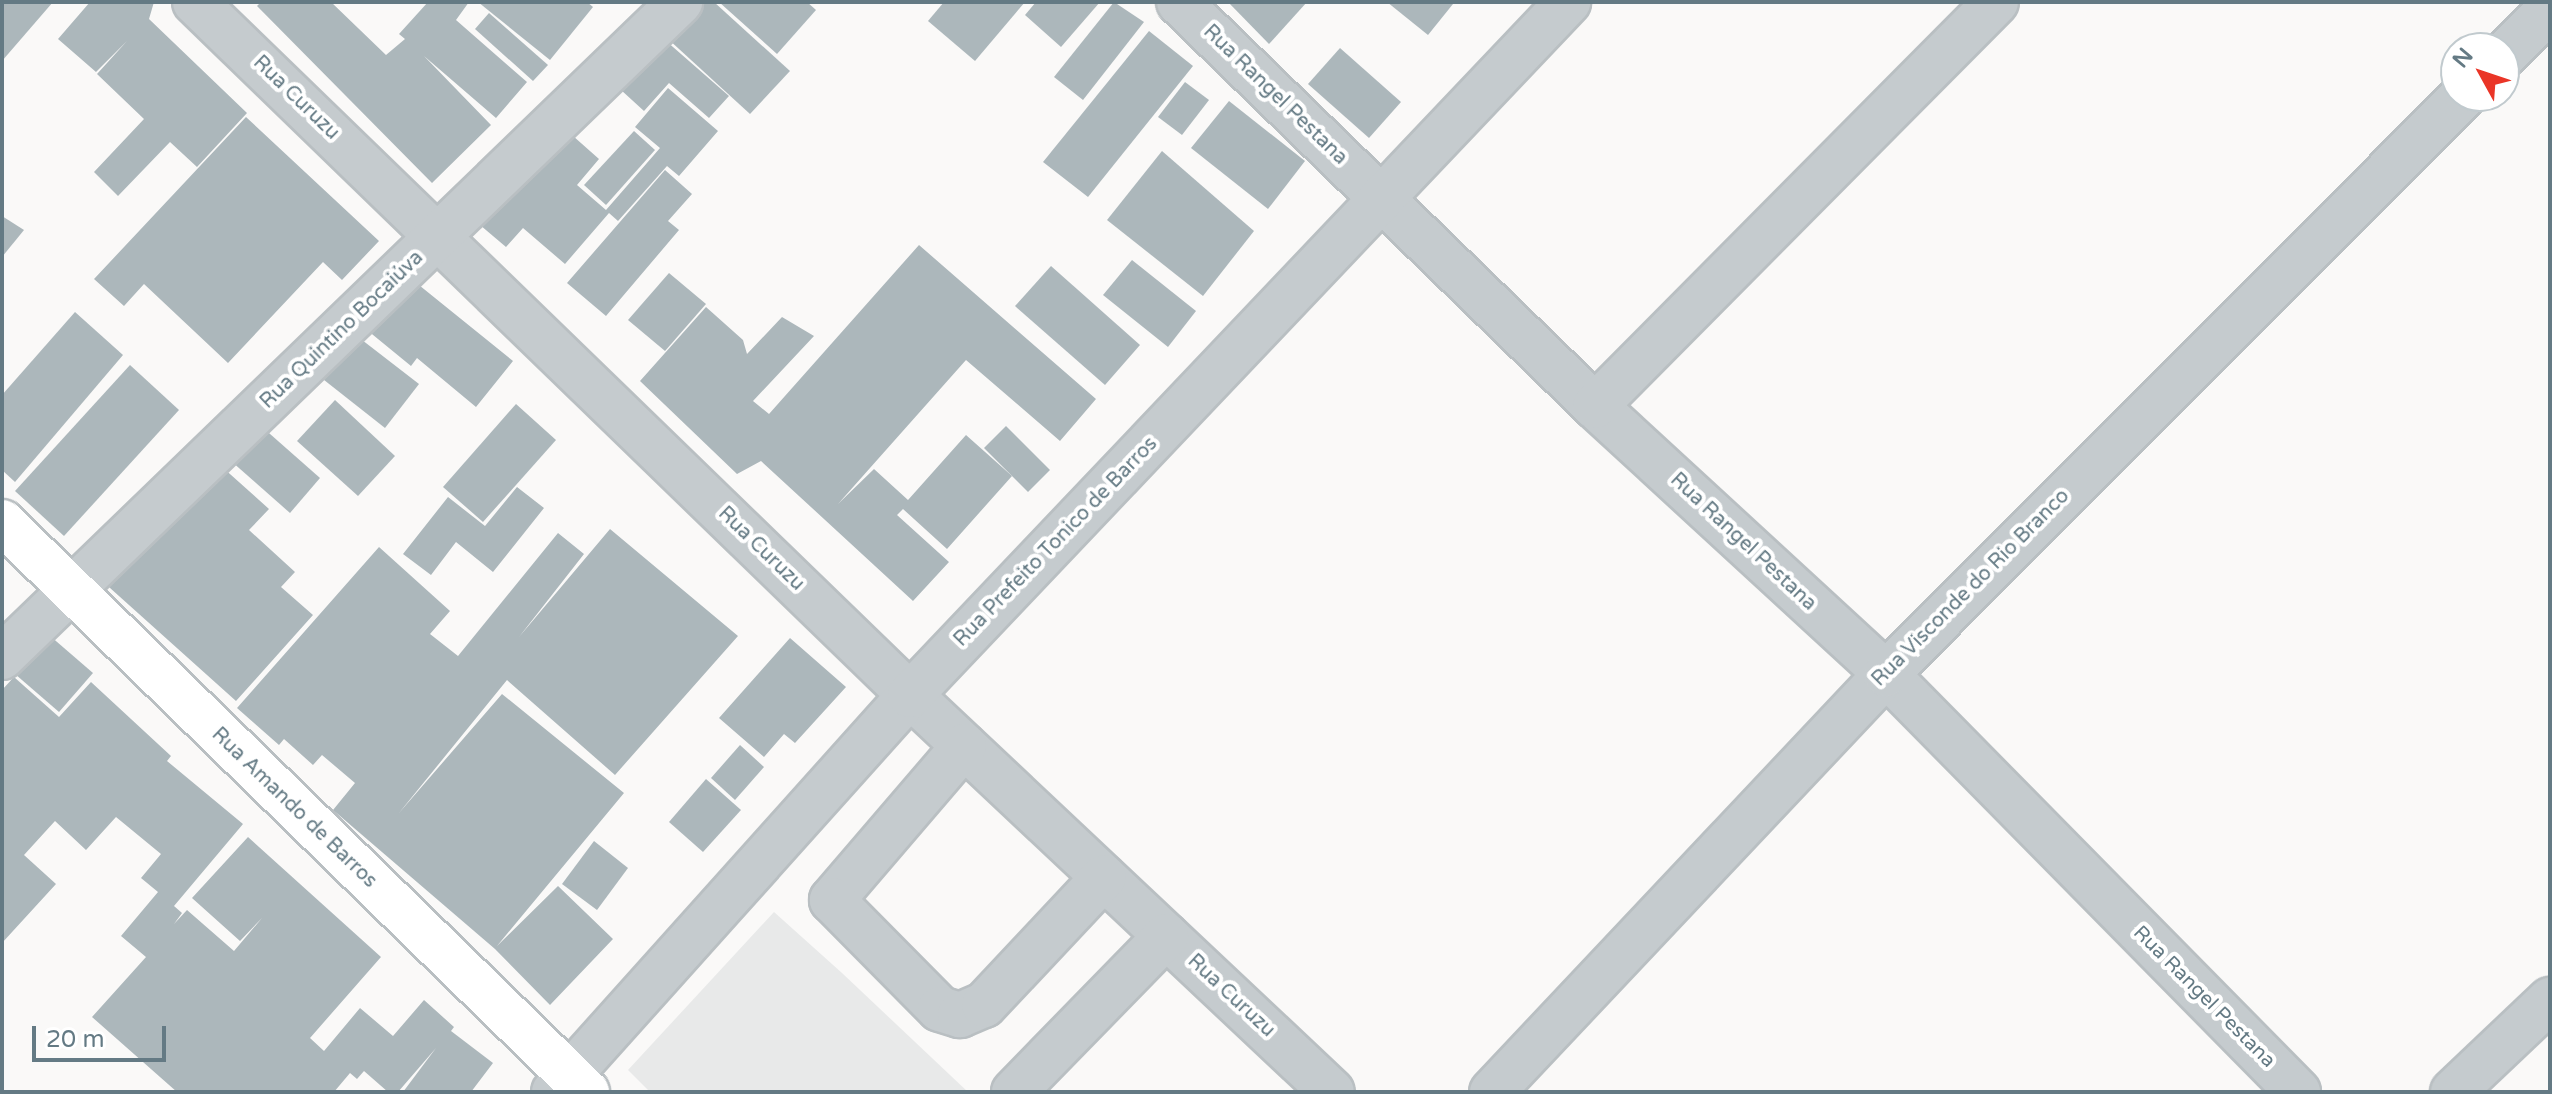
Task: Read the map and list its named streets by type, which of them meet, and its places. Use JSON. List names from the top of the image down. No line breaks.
{"streets":{"main road":["Rua Amando de Barros"],"street":["Rua Rangel Pestana","Rua Curuzu","Rua Quintino Bocaiúva","Rua Prefeito Tonico de Barros","Rua Visconde do Rio Branco"]},"crossings":[["Rua Rangel Pestana","Rua Prefeito Tonico de Barros"],["Rua Rangel Pestana","Rua Visconde do Rio Branco"],["Rua Curuzu","Rua Quintino Bocaiúva"],["Rua Curuzu","Rua Prefeito Tonico de Barros"],["Rua Quintino Bocaiúva","Rua Amando de Barros"],["Rua Prefeito Tonico de Barros","Rua Amando de Barros"]],"scale_bar":"20 m","north":"top left"}
